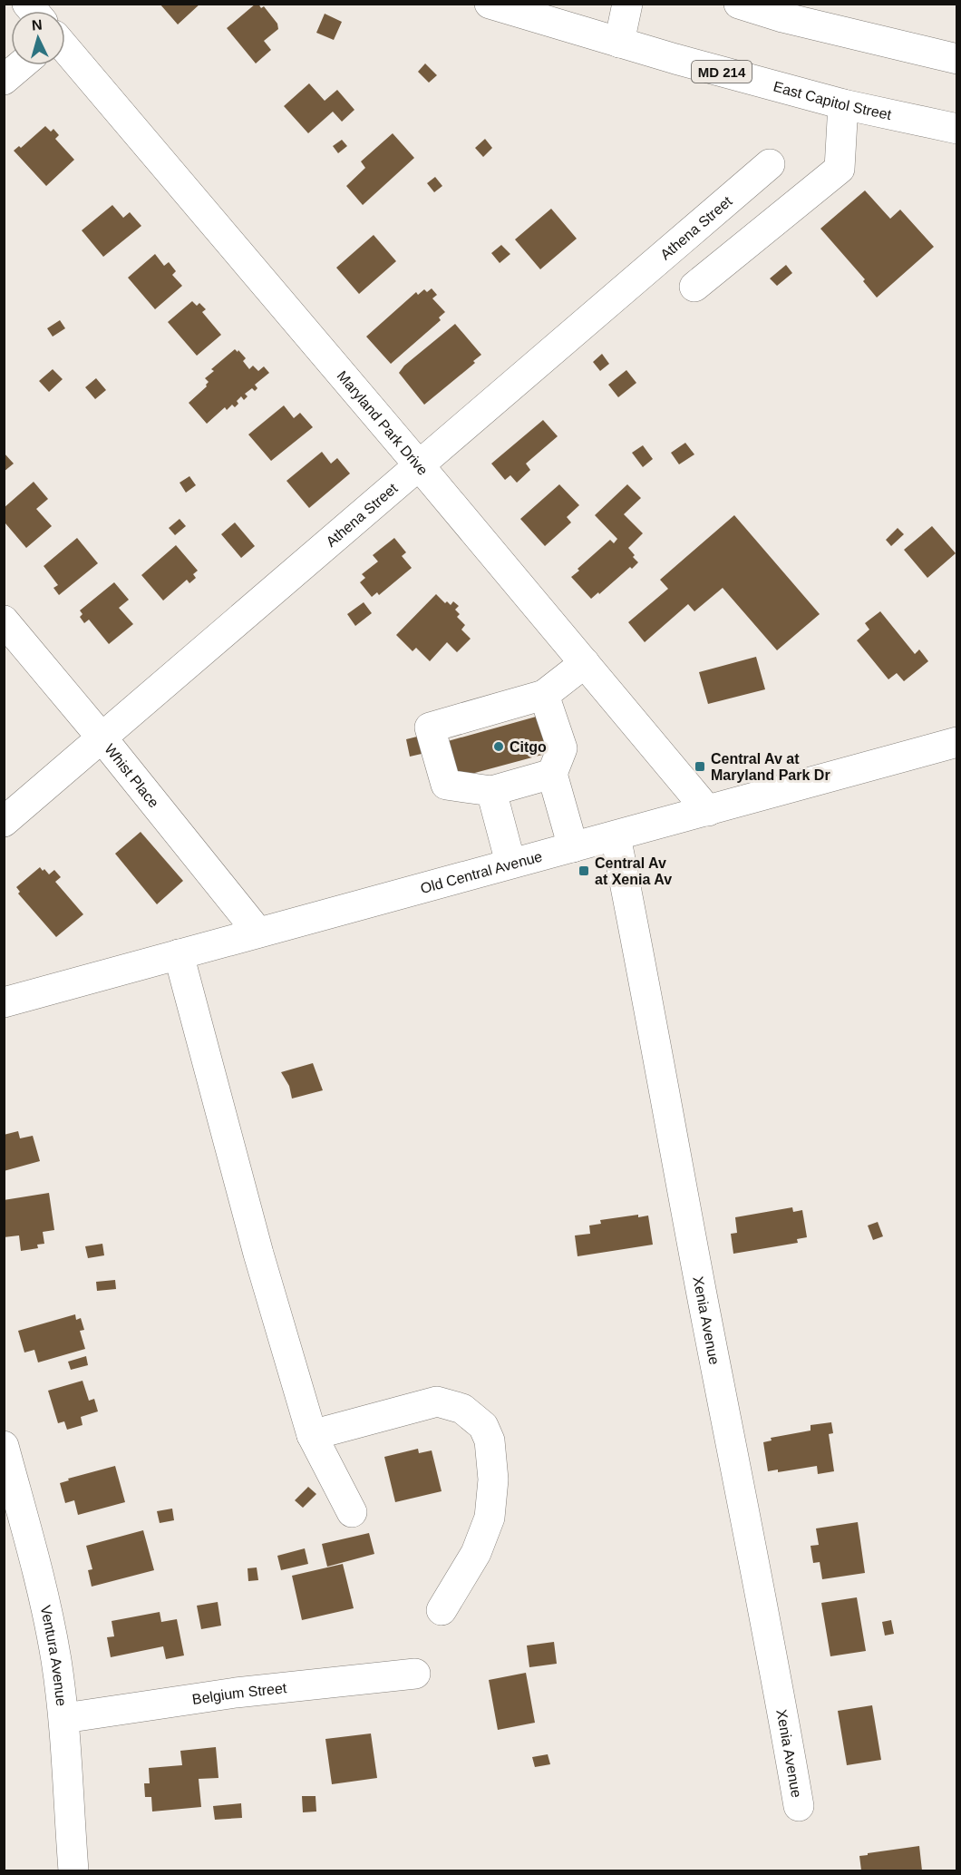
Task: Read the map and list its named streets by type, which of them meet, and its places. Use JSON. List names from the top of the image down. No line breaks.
{"streets":{"street":["MD 214","East Capitol Street","Athena Street","Maryland Park Drive","Whist Place","Old Central Avenue","Xenia Avenue","Ventura Avenue","Belgium Street"]},"crossings":[["Athena Street","Maryland Park Drive"],["Athena Street","Whist Place"],["Maryland Park Drive","Old Central Avenue"],["Whist Place","Old Central Avenue"],["Old Central Avenue","Xenia Avenue"],["Ventura Avenue","Belgium Street"]],"places":{"other":["Citgo"],"transit":["Central Av at Maryland Park Dr","Central Av at Xenia Av"]},"north":"top"}
